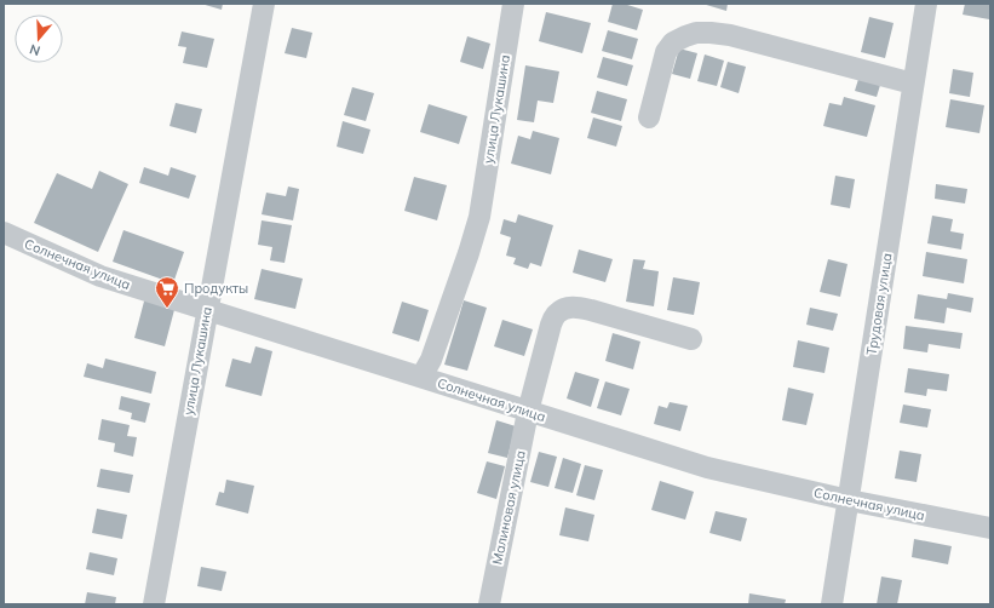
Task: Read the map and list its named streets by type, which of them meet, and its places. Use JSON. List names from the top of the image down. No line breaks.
{"streets":{"street":["улица Лукашина","Солнечная улица","Трудовая улица","Малиновая улица"]},"crossings":[["улица Лукашина","Солнечная улица"],["Солнечная улица","Трудовая улица"],["Солнечная улица","Малиновая улица"]],"places":{"supermarket":["Продукты"]},"north":"bottom"}
